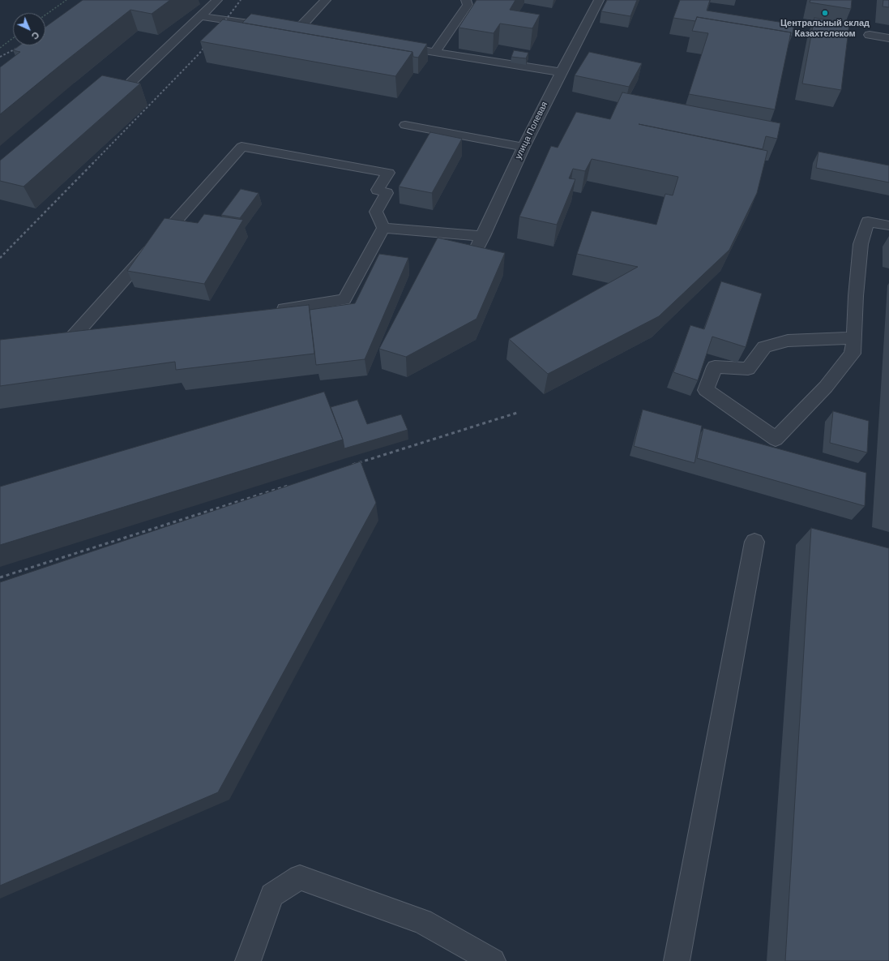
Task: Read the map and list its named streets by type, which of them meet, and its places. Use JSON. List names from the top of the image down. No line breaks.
{"streets":{"street":["улица Полевая"]},"places":["Центральный склад Казахтелеком"],"north":"bottom right"}
